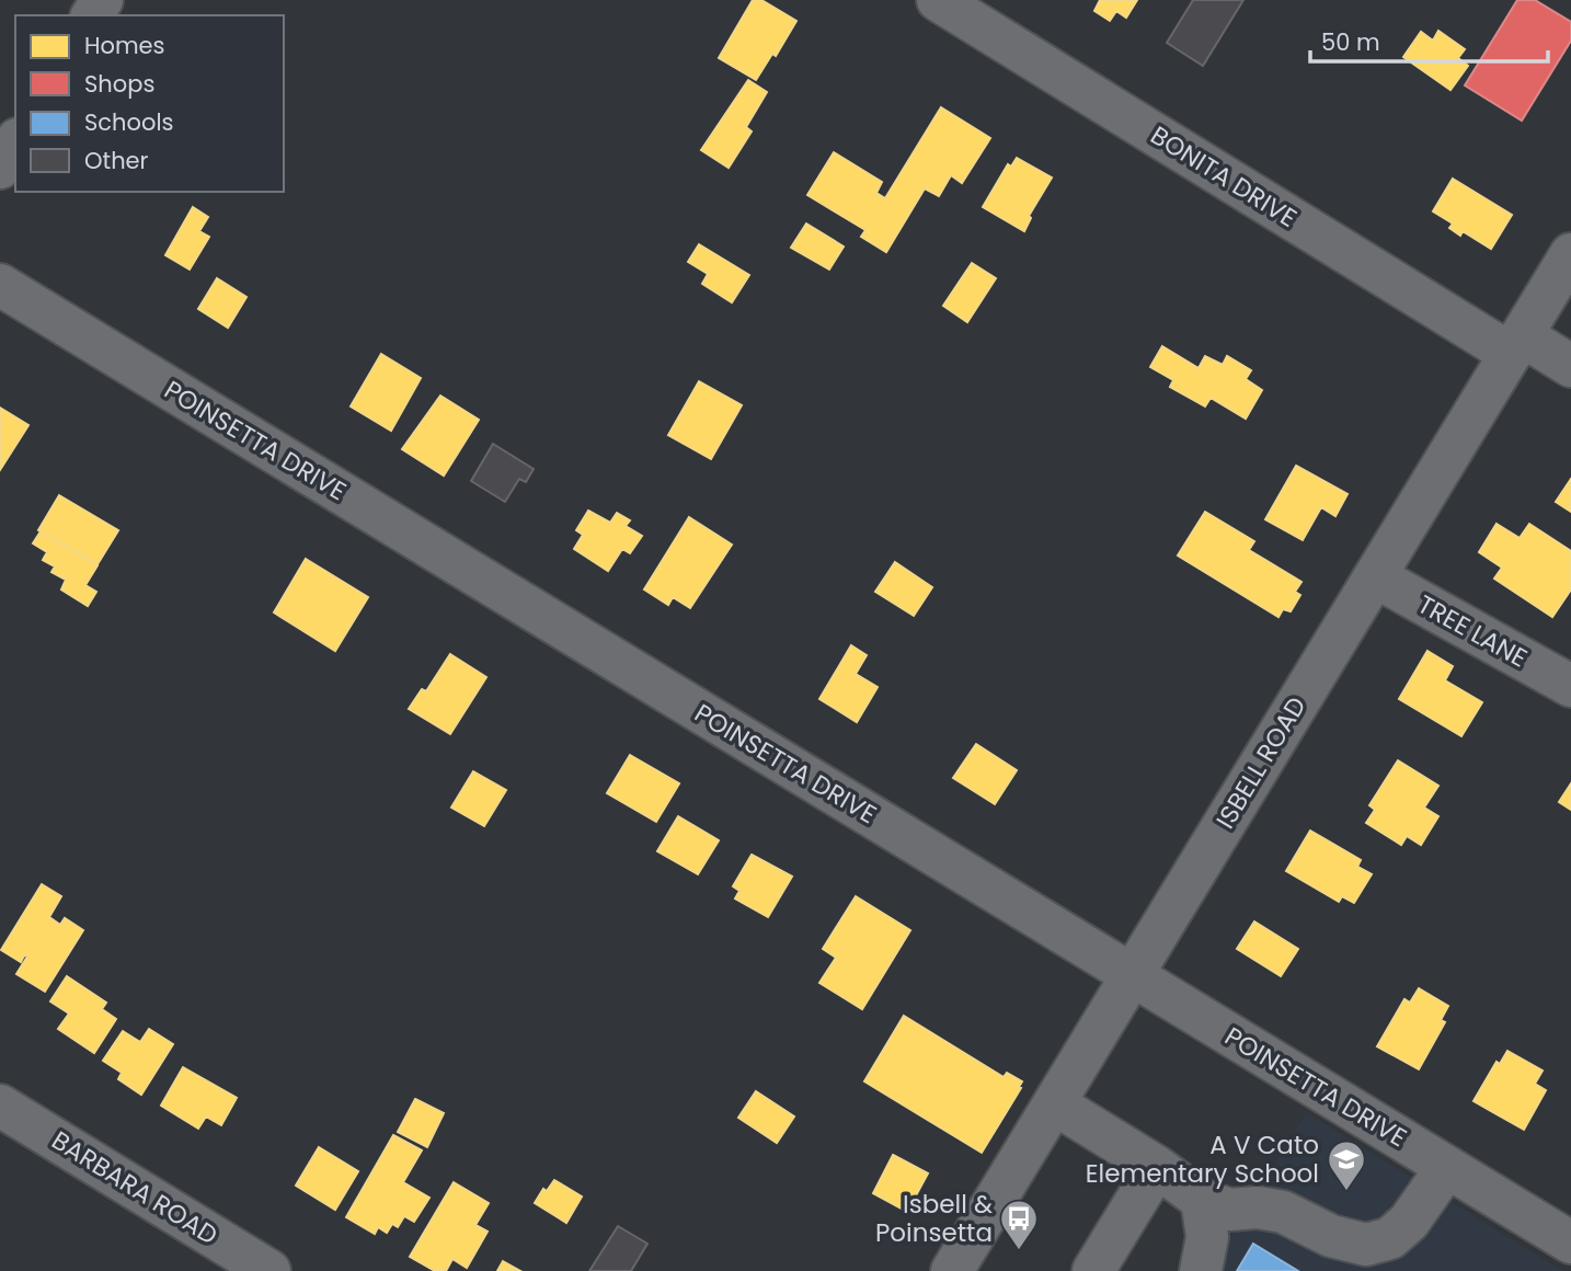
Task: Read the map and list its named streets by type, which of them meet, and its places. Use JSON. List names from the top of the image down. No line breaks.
{"streets":{"street":["BONITA DRIVE","POINSETTA DRIVE","TREE LANE","ISBELL ROAD","BARBARA ROAD"]},"crossings":[["BONITA DRIVE","ISBELL ROAD"],["POINSETTA DRIVE","ISBELL ROAD"],["TREE LANE","ISBELL ROAD"]],"places":{"school or university":["A V Cato Elementary School"],"bus stop":["Isbell & Poinsetta"]},"legend":["Homes","Shops","Schools","Other"],"scale_bar":"50 m"}
